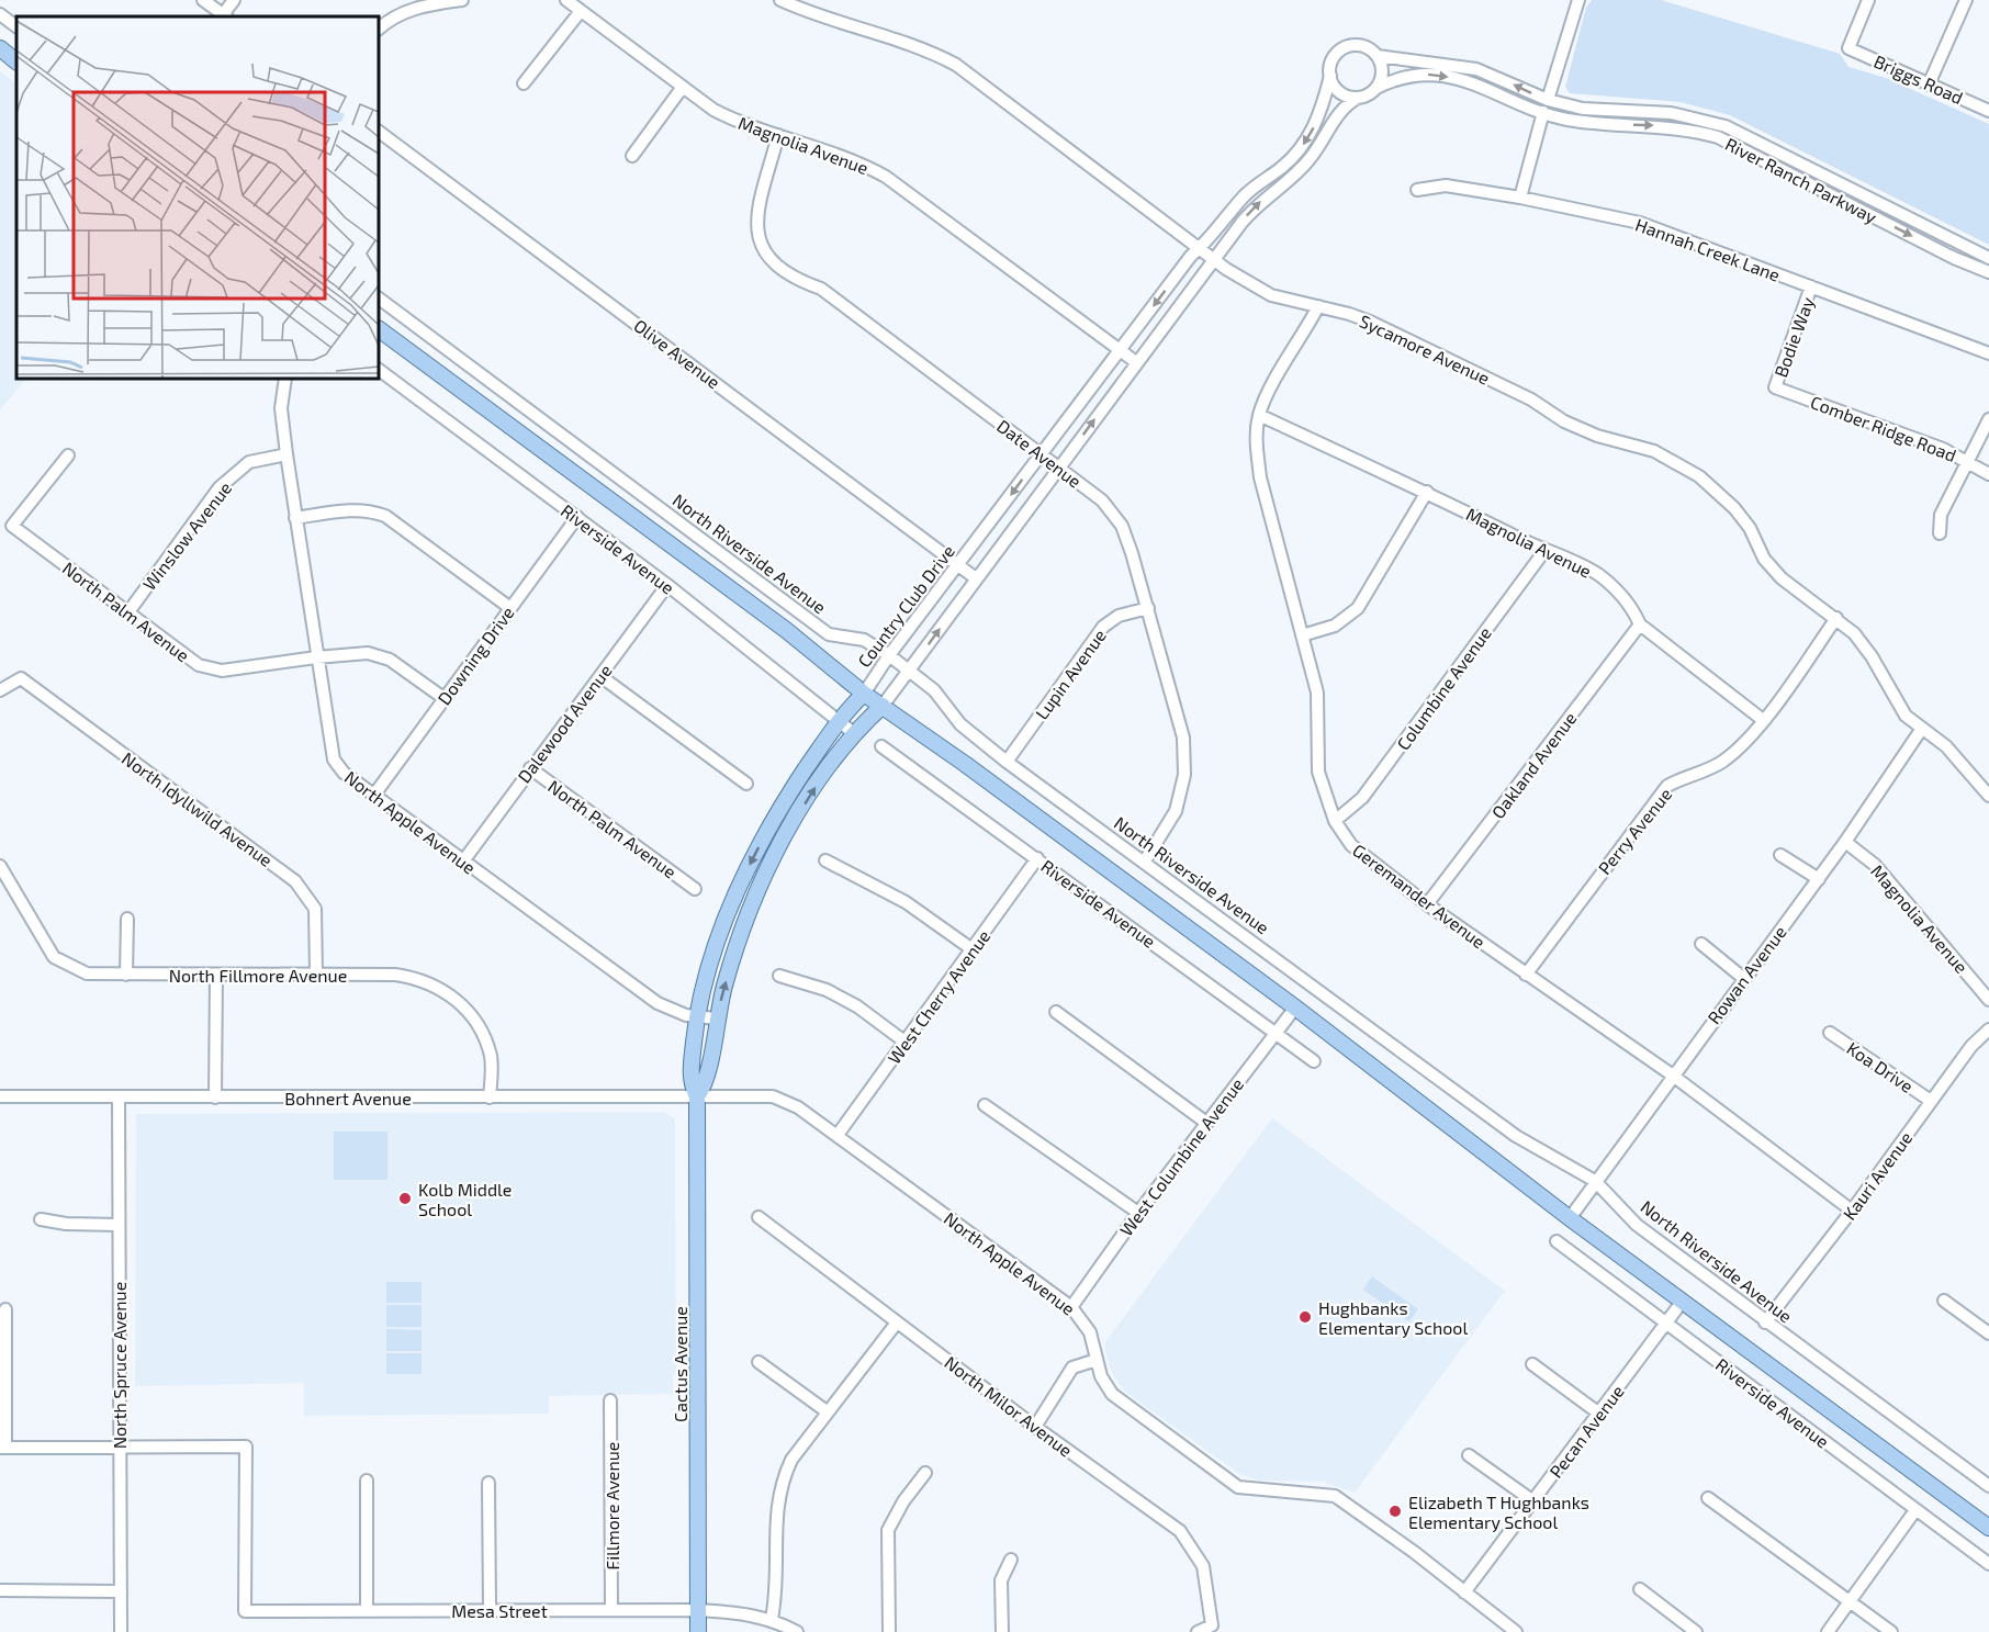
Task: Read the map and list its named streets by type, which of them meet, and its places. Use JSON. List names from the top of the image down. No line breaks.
{"streets":{"main road":["Country Club Drive","Cactus Avenue"],"street":["Briggs Road","Magnolia Avenue","River Ranch Parkway","Hannah Creek Lane","Bodie Way","Sycamore Avenue","Olive Avenue","Comber Ridge Road","Date Avenue","Winslow Avenue","Riverside Avenue","North Riverside Avenue","North Palm Avenue","Downing Drive","Lupin Avenue","Columbine Avenue","Dalewood Avenue","Oakland Avenue","North Idyllwild Avenue","North Apple Avenue","Perry Avenue","Geremander Avenue","North Fillmore Avenue","Rowan Avenue","West Cherry Avenue","Koa Drive","Bohnert Avenue","West Columbine Avenue","Kauri Avenue","North Spruce Avenue","North Milor Avenue","Pecan Avenue","Fillmore Avenue","Mesa Street"]},"crossings":[["Magnolia Avenue","Date Avenue"],["Magnolia Avenue","Country Club Drive"],["Magnolia Avenue","Columbine Avenue"],["Magnolia Avenue","Oakland Avenue"],["Magnolia Avenue","Perry Avenue"],["Magnolia Avenue","Geremander Avenue"],["Magnolia Avenue","Rowan Avenue"],["River Ranch Parkway","Country Club Drive"],["Hannah Creek Lane","Bodie Way"],["Bodie Way","Comber Ridge Road"],["Sycamore Avenue","Country Club Drive"],["Sycamore Avenue","Perry Avenue"],["Sycamore Avenue","Geremander Avenue"],["Sycamore Avenue","Rowan Avenue"],["Olive Avenue","Country Club Drive"],["Date Avenue","North Riverside Avenue"],["Date Avenue","Country Club Drive"],["Date Avenue","Lupin Avenue"],["Winslow Avenue","North Palm Avenue"],["Winslow Avenue","North Apple Avenue"],["Riverside Avenue","Country Club Drive"],["Riverside Avenue","Downing Drive"],["Riverside Avenue","Dalewood Avenue"],["Riverside Avenue","West Cherry Avenue"],["Riverside Avenue","West Columbine Avenue"],["Riverside Avenue","Pecan Avenue"],["North Riverside Avenue","Country Club Drive"],["North Riverside Avenue","Lupin Avenue"],["North Riverside Avenue","Rowan Avenue"],["North Riverside Avenue","Kauri Avenue"],["Country Club Drive","North Apple Avenue"],["Country Club Drive","Bohnert Avenue"],["Country Club Drive","Cactus Avenue"],["North Palm Avenue","Downing Drive"],["North Palm Avenue","Dalewood Avenue"],["North Palm Avenue","North Apple Avenue"],["Downing Drive","North Apple Avenue"],["Columbine Avenue","Geremander Avenue"],["Dalewood Avenue","North Apple Avenue"],["Oakland Avenue","Geremander Avenue"],["North Idyllwild Avenue","North Fillmore Avenue"],["North Apple Avenue","West Cherry Avenue"],["North Apple Avenue","Bohnert Avenue"],["North Apple Avenue","West Columbine Avenue"],["North Apple Avenue","Cactus Avenue"],["North Apple Avenue","Pecan Avenue"],["Perry Avenue","Geremander Avenue"],["Geremander Avenue","Rowan Avenue"],["Geremander Avenue","Kauri Avenue"],["North Fillmore Avenue","Bohnert Avenue"],["Koa Drive","Kauri Avenue"],["Bohnert Avenue","Cactus Avenue"],["Bohnert Avenue","North Spruce Avenue"],["Cactus Avenue","Mesa Street"],["North Spruce Avenue","Mesa Street"],["Fillmore Avenue","Mesa Street"]],"places":["Kolb Middle School","Hughbanks Elementary School","Elizabeth T Hughbanks Elementary School"]}
